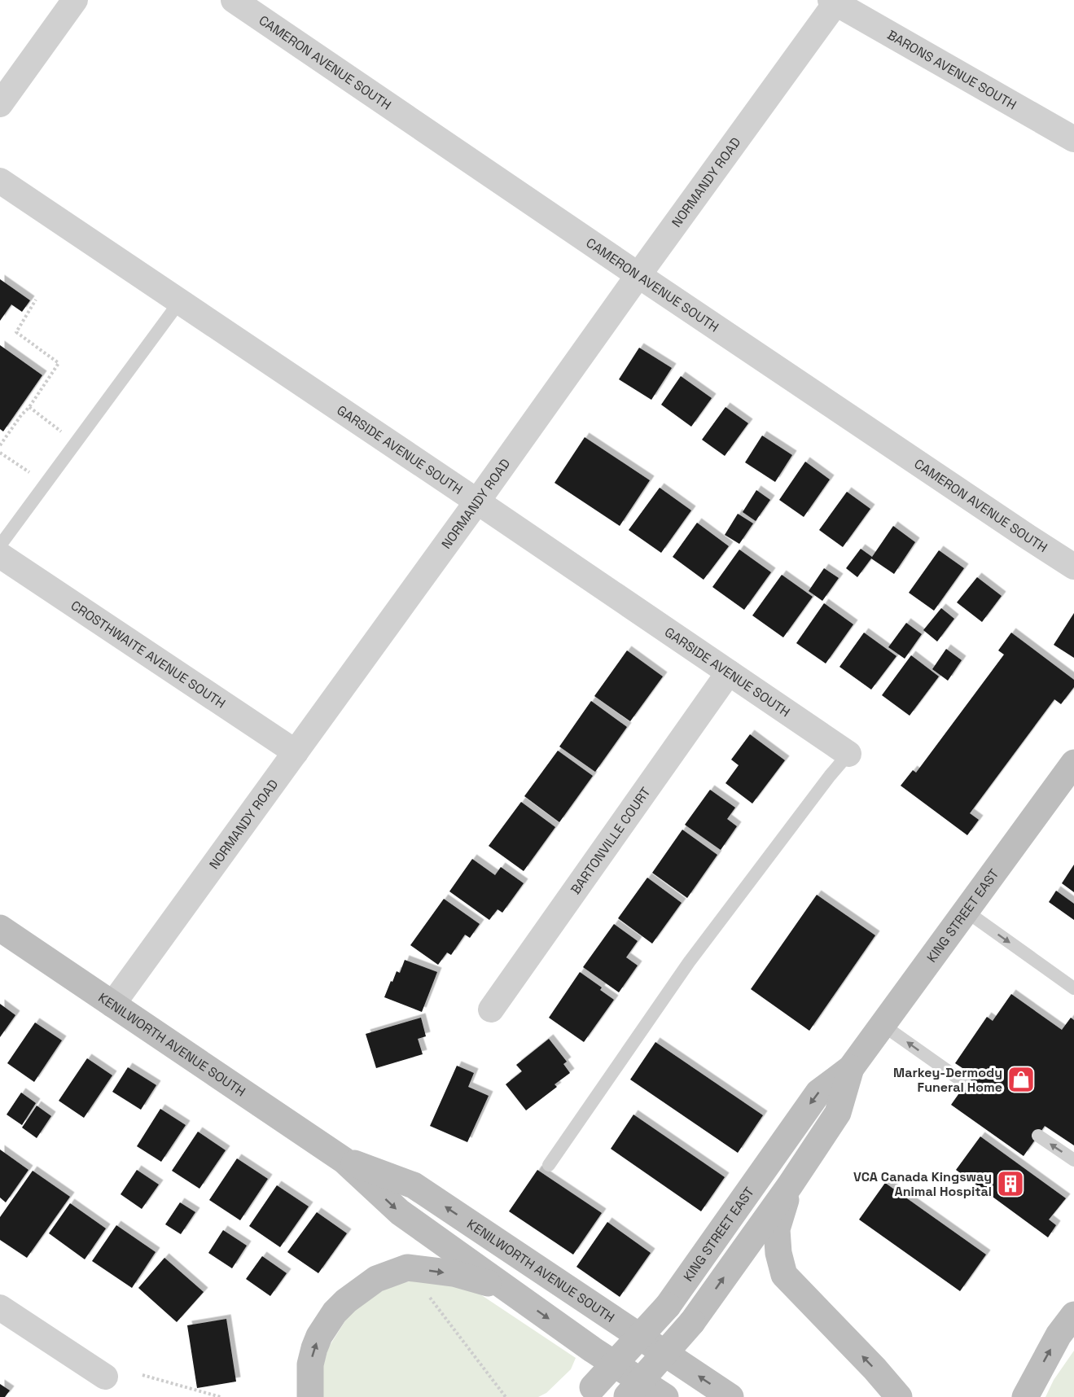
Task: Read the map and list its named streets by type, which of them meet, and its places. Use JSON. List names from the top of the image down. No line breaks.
{"streets":{"main road":["KING STREET EAST","KENILWORTH AVENUE SOUTH"],"street":["CAMERON AVENUE SOUTH","BARONS AVENUE SOUTH","NORMANDY ROAD","GARSIDE AVENUE SOUTH","CROSTHWAITE AVENUE SOUTH","BARTONVILLE COURT"]},"crossings":[["CAMERON AVENUE SOUTH","NORMANDY ROAD"],["BARONS AVENUE SOUTH","NORMANDY ROAD"],["NORMANDY ROAD","GARSIDE AVENUE SOUTH"],["NORMANDY ROAD","CROSTHWAITE AVENUE SOUTH"],["NORMANDY ROAD","KENILWORTH AVENUE SOUTH"],["GARSIDE AVENUE SOUTH","BARTONVILLE COURT"]],"places":{"shop":["Markey-Dermody Funeral Home"],"building":["VCA Canada Kingsway Animal Hospital"]}}
